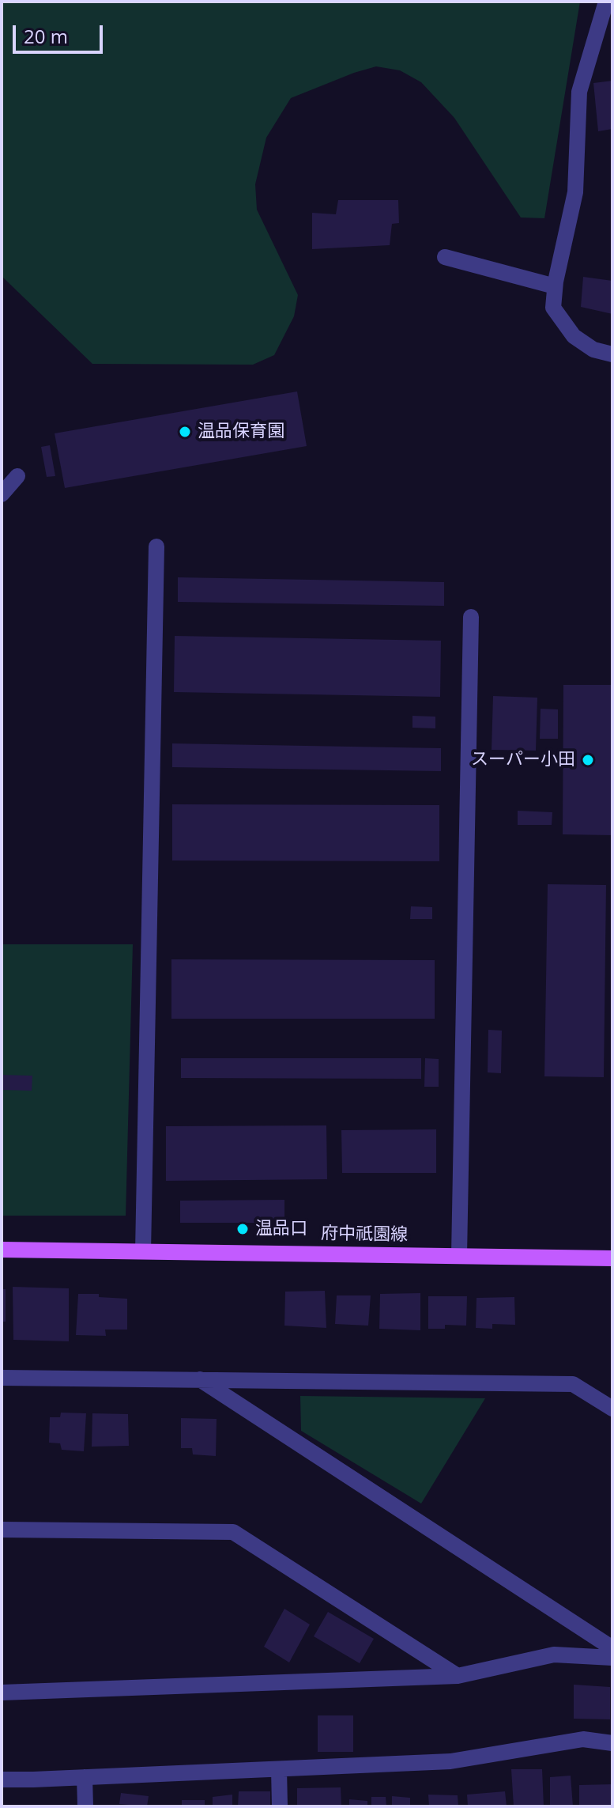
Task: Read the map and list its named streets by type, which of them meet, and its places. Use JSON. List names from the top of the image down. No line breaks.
{"streets":{"main road":["府中祇園線"]},"places":["温品保育園","スーパー小田","温品口"],"scale_bar":"20 m"}
